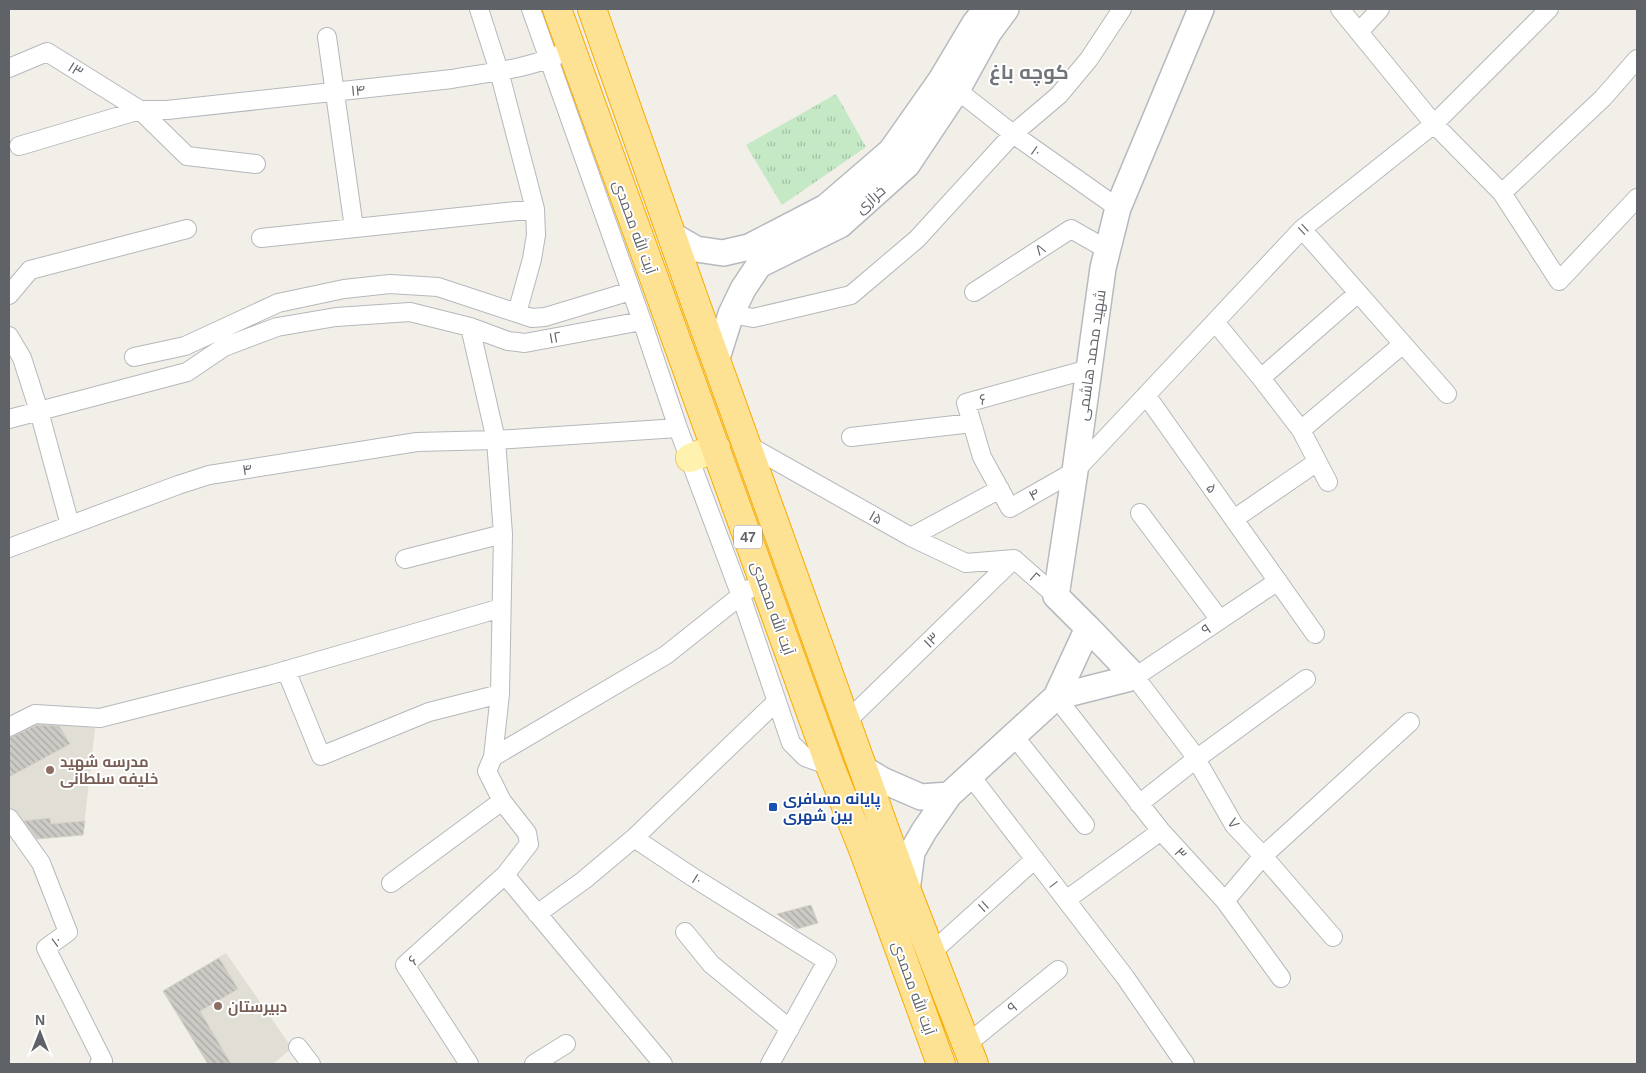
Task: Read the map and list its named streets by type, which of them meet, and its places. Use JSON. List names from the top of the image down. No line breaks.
{"streets":{"highway":["آیت الله محمدی","47"],"street":["۱۳","۱۴","۱۰","خرازی","۱۱","۸","۱۲","شهید محمد هاشمی","۶","۴","۵","۱۵","۲","۹","۷","۳","۱"]},"crossings":[["۱۳","۱۴"],["۱۳","آیت الله محمدی"],["۱۳","۱۵"],["۱۳","۲"],["۱۴","آیت الله محمدی"],["۱۰","خرازی"],["۱۰","شهید محمد هاشمی"],["خرازی","آیت الله محمدی"],["آیت الله محمدی","۱۱"],["آیت الله محمدی","۱۲"],["آیت الله محمدی","۱۵"],["آیت الله محمدی","۹"],["۱۱","شهید محمد هاشمی"],["۱۱","۴"],["۱۱","۵"],["۱۱","۱"],["۸","شهید محمد هاشمی"],["شهید محمد هاشمی","۶"],["شهید محمد هاشمی","۴"],["شهید محمد هاشمی","۲"],["۶","۴"],["۵","۹"],["۱۵","۲"],["۹","۷"],["۳","۱"]],"districts":["کوچه باغ"],"places":{"other":["مدرسه شهید خلیفه سلطانی","دبیرستان"],"transit":["پایانه مسافری بین شهری"]},"north":"top"}
